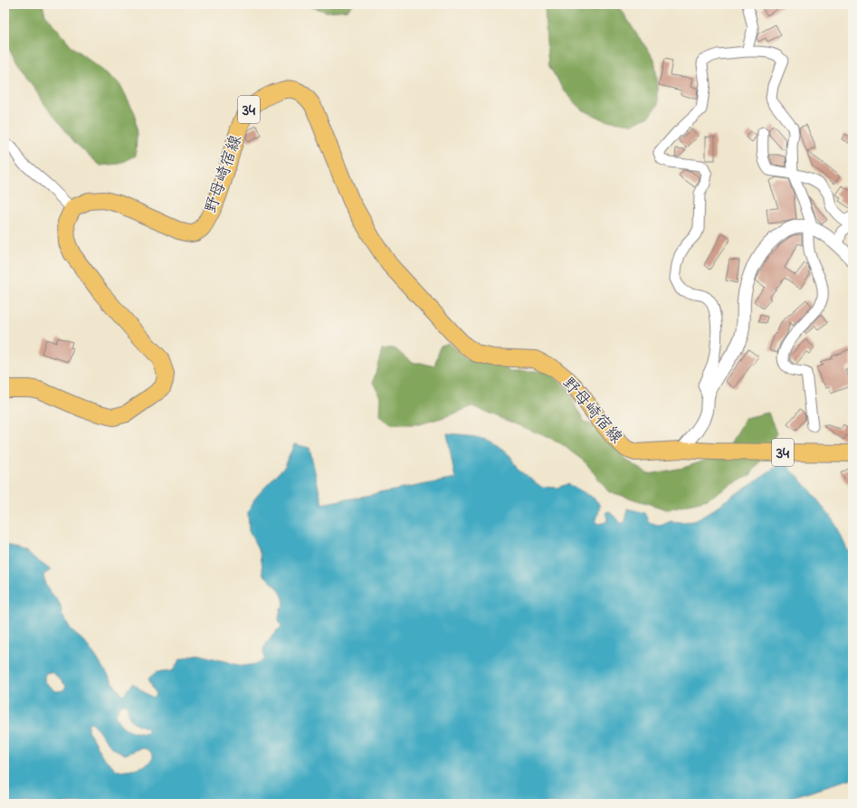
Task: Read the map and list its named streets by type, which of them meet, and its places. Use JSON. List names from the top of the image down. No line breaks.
{"streets":{"main road":["34","野母崎宿線"]}}
